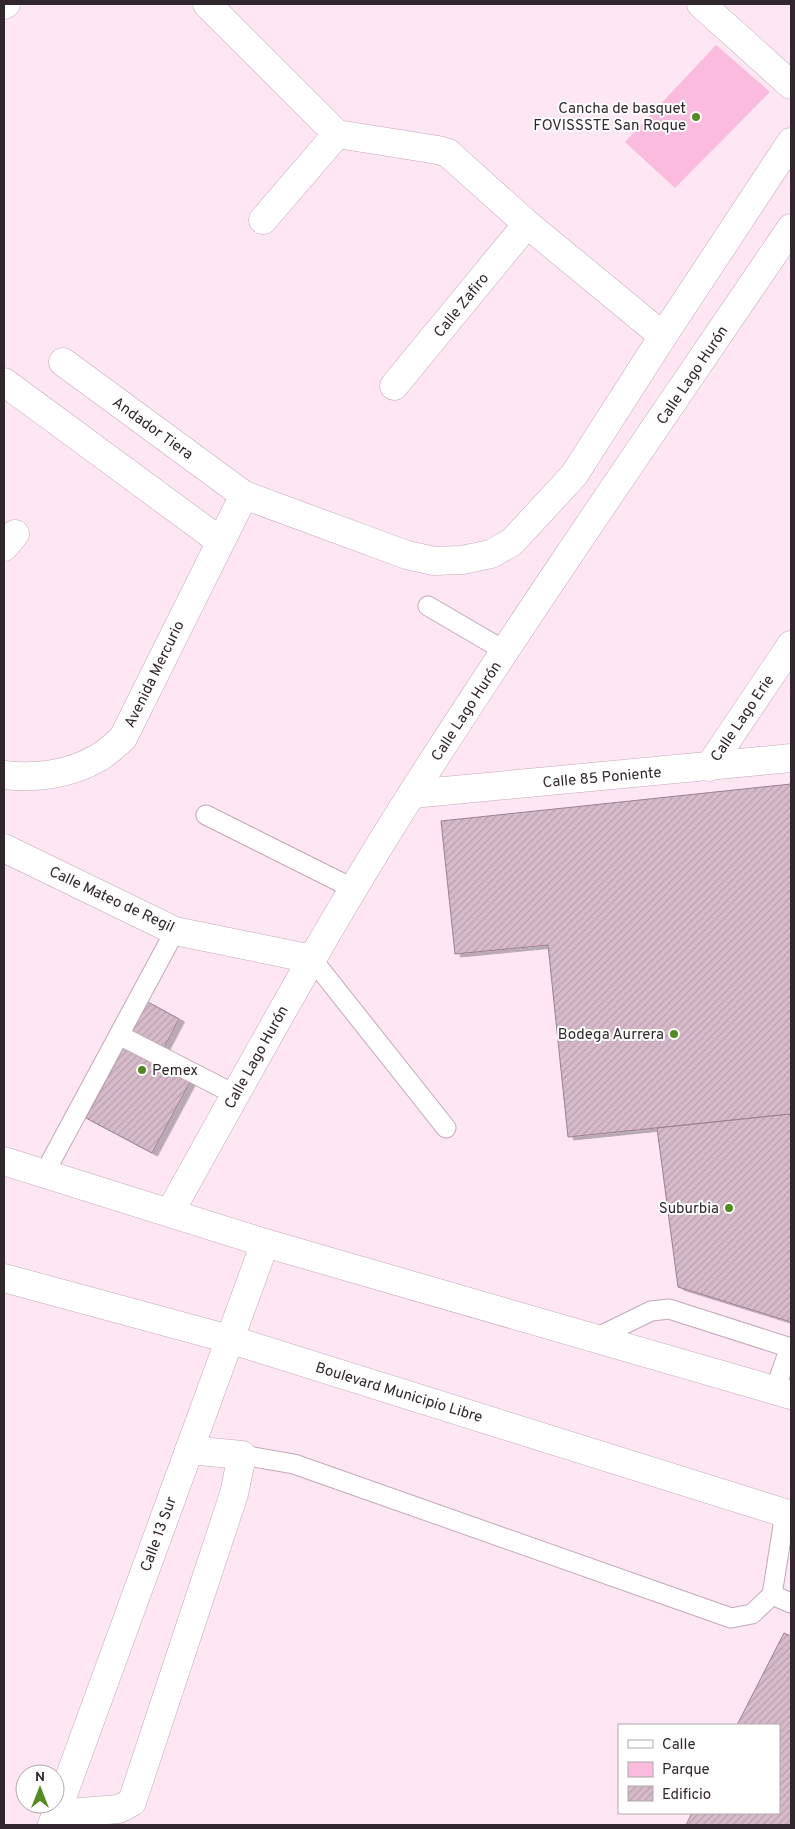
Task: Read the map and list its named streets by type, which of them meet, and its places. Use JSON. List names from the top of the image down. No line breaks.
{"streets":{"street":["Calle Zafiro","Calle Lago Hurón","Andador Tiera","Avenida Mercurio","Calle Lago Erie","Calle 85 Poniente","Calle Mateo de Regil","Boulevard Municipio Libre","Calle 13 Sur"]},"crossings":[["Calle Lago Hurón","Calle 85 Poniente"],["Calle Lago Hurón","Calle Mateo de Regil"],["Andador Tiera","Avenida Mercurio"],["Calle Lago Erie","Calle 85 Poniente"],["Boulevard Municipio Libre","Calle 13 Sur"]],"places":["Cancha de basquet FOVISSSTE San Roque","Bodega Aurrera","Pemex","Suburbia"],"legend":["Calle","Parque","Edificio"],"north":"top"}
